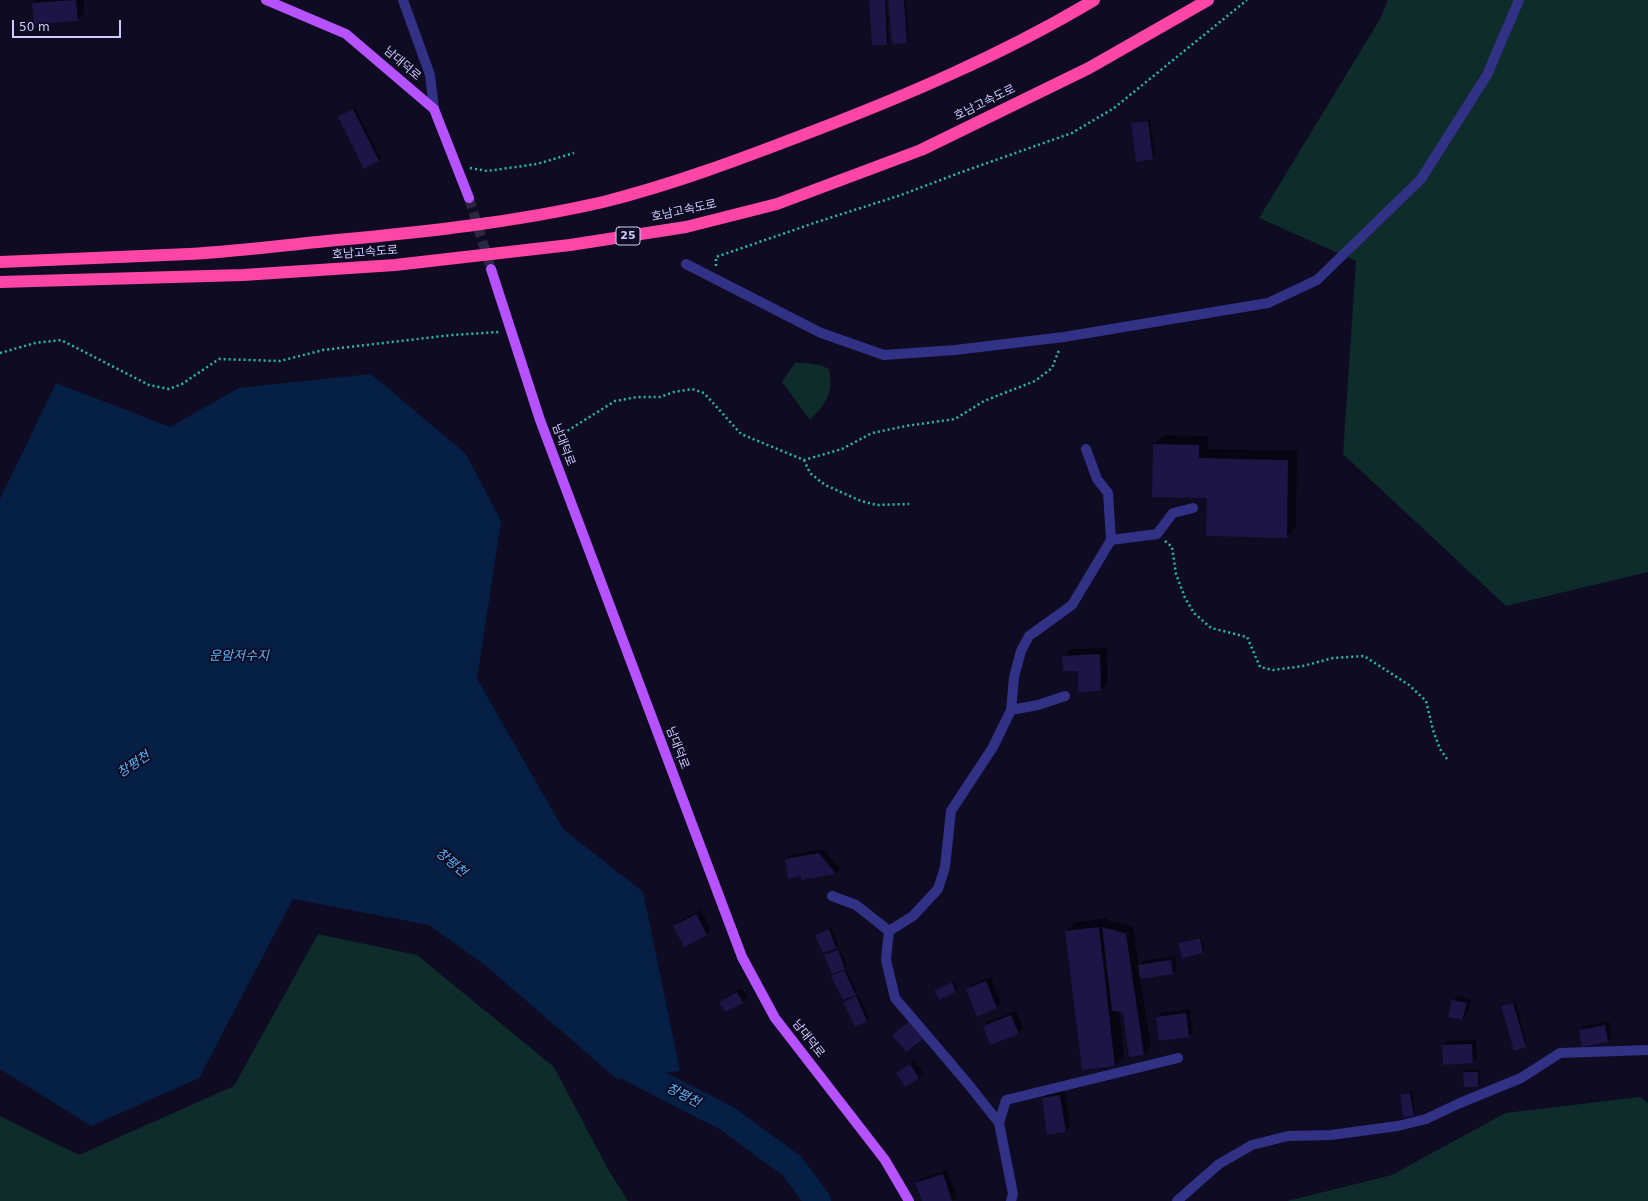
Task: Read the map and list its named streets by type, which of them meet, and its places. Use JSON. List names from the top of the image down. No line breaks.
{"streets":{"highway":["호남고속도로","25"],"main road":["남대덕로"]},"water":["운암저수지","창평천"],"scale_bar":"50 m"}
